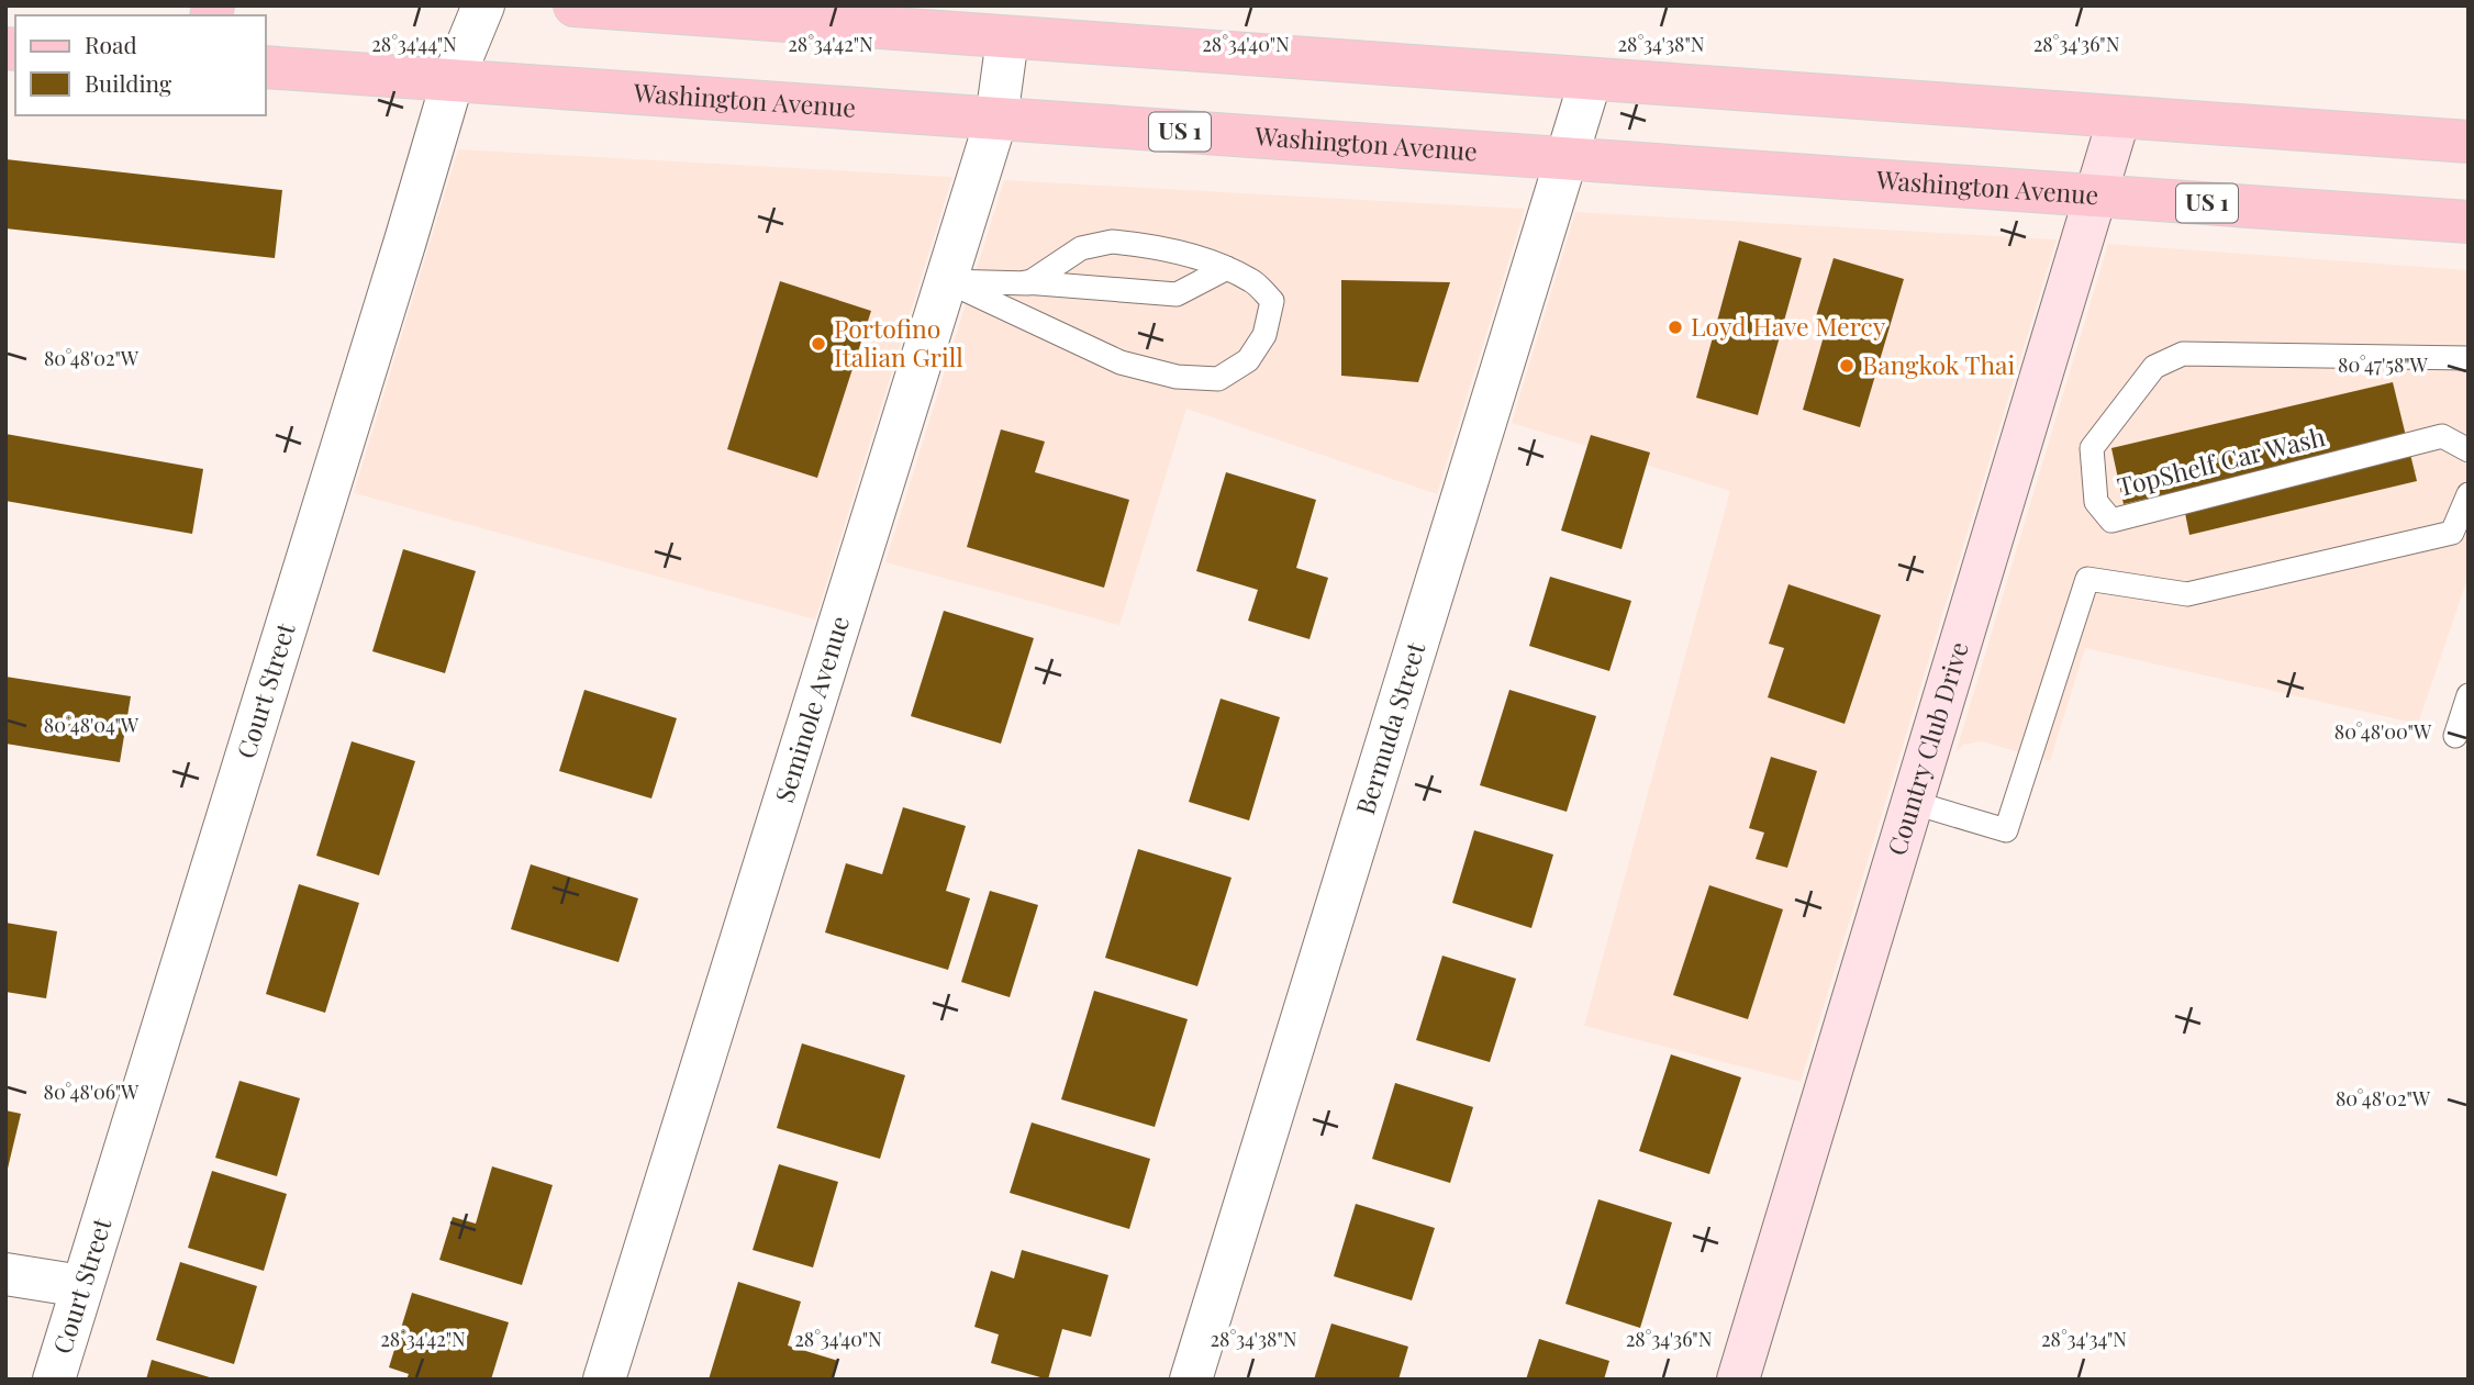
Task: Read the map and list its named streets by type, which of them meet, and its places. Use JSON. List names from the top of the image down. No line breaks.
{"streets":{"main road":["Washington Avenue","US 1"],"street":["Court Street","Seminole Avenue","Bermuda Street","Country Club Drive"],"lane":["TopShelf Car Wash"]},"crossings":[["Washington Avenue","Court Street"],["Washington Avenue","Seminole Avenue"],["Washington Avenue","Bermuda Street"],["Washington Avenue","Country Club Drive"]],"places":["Loyd Have Mercy","Portofino Italian Grill","Bangkok Thai"],"legend":["Road","Building"],"coordinates":["28°34'44\"N","28°34'42\"N","28°34'40\"N","28°34'38\"N","28°34'36\"N","80°48'02\"W","80°47'58\"W","80°48'04\"W","80°48'00\"W","80°48'06\"W","28°34'34\"N"]}
